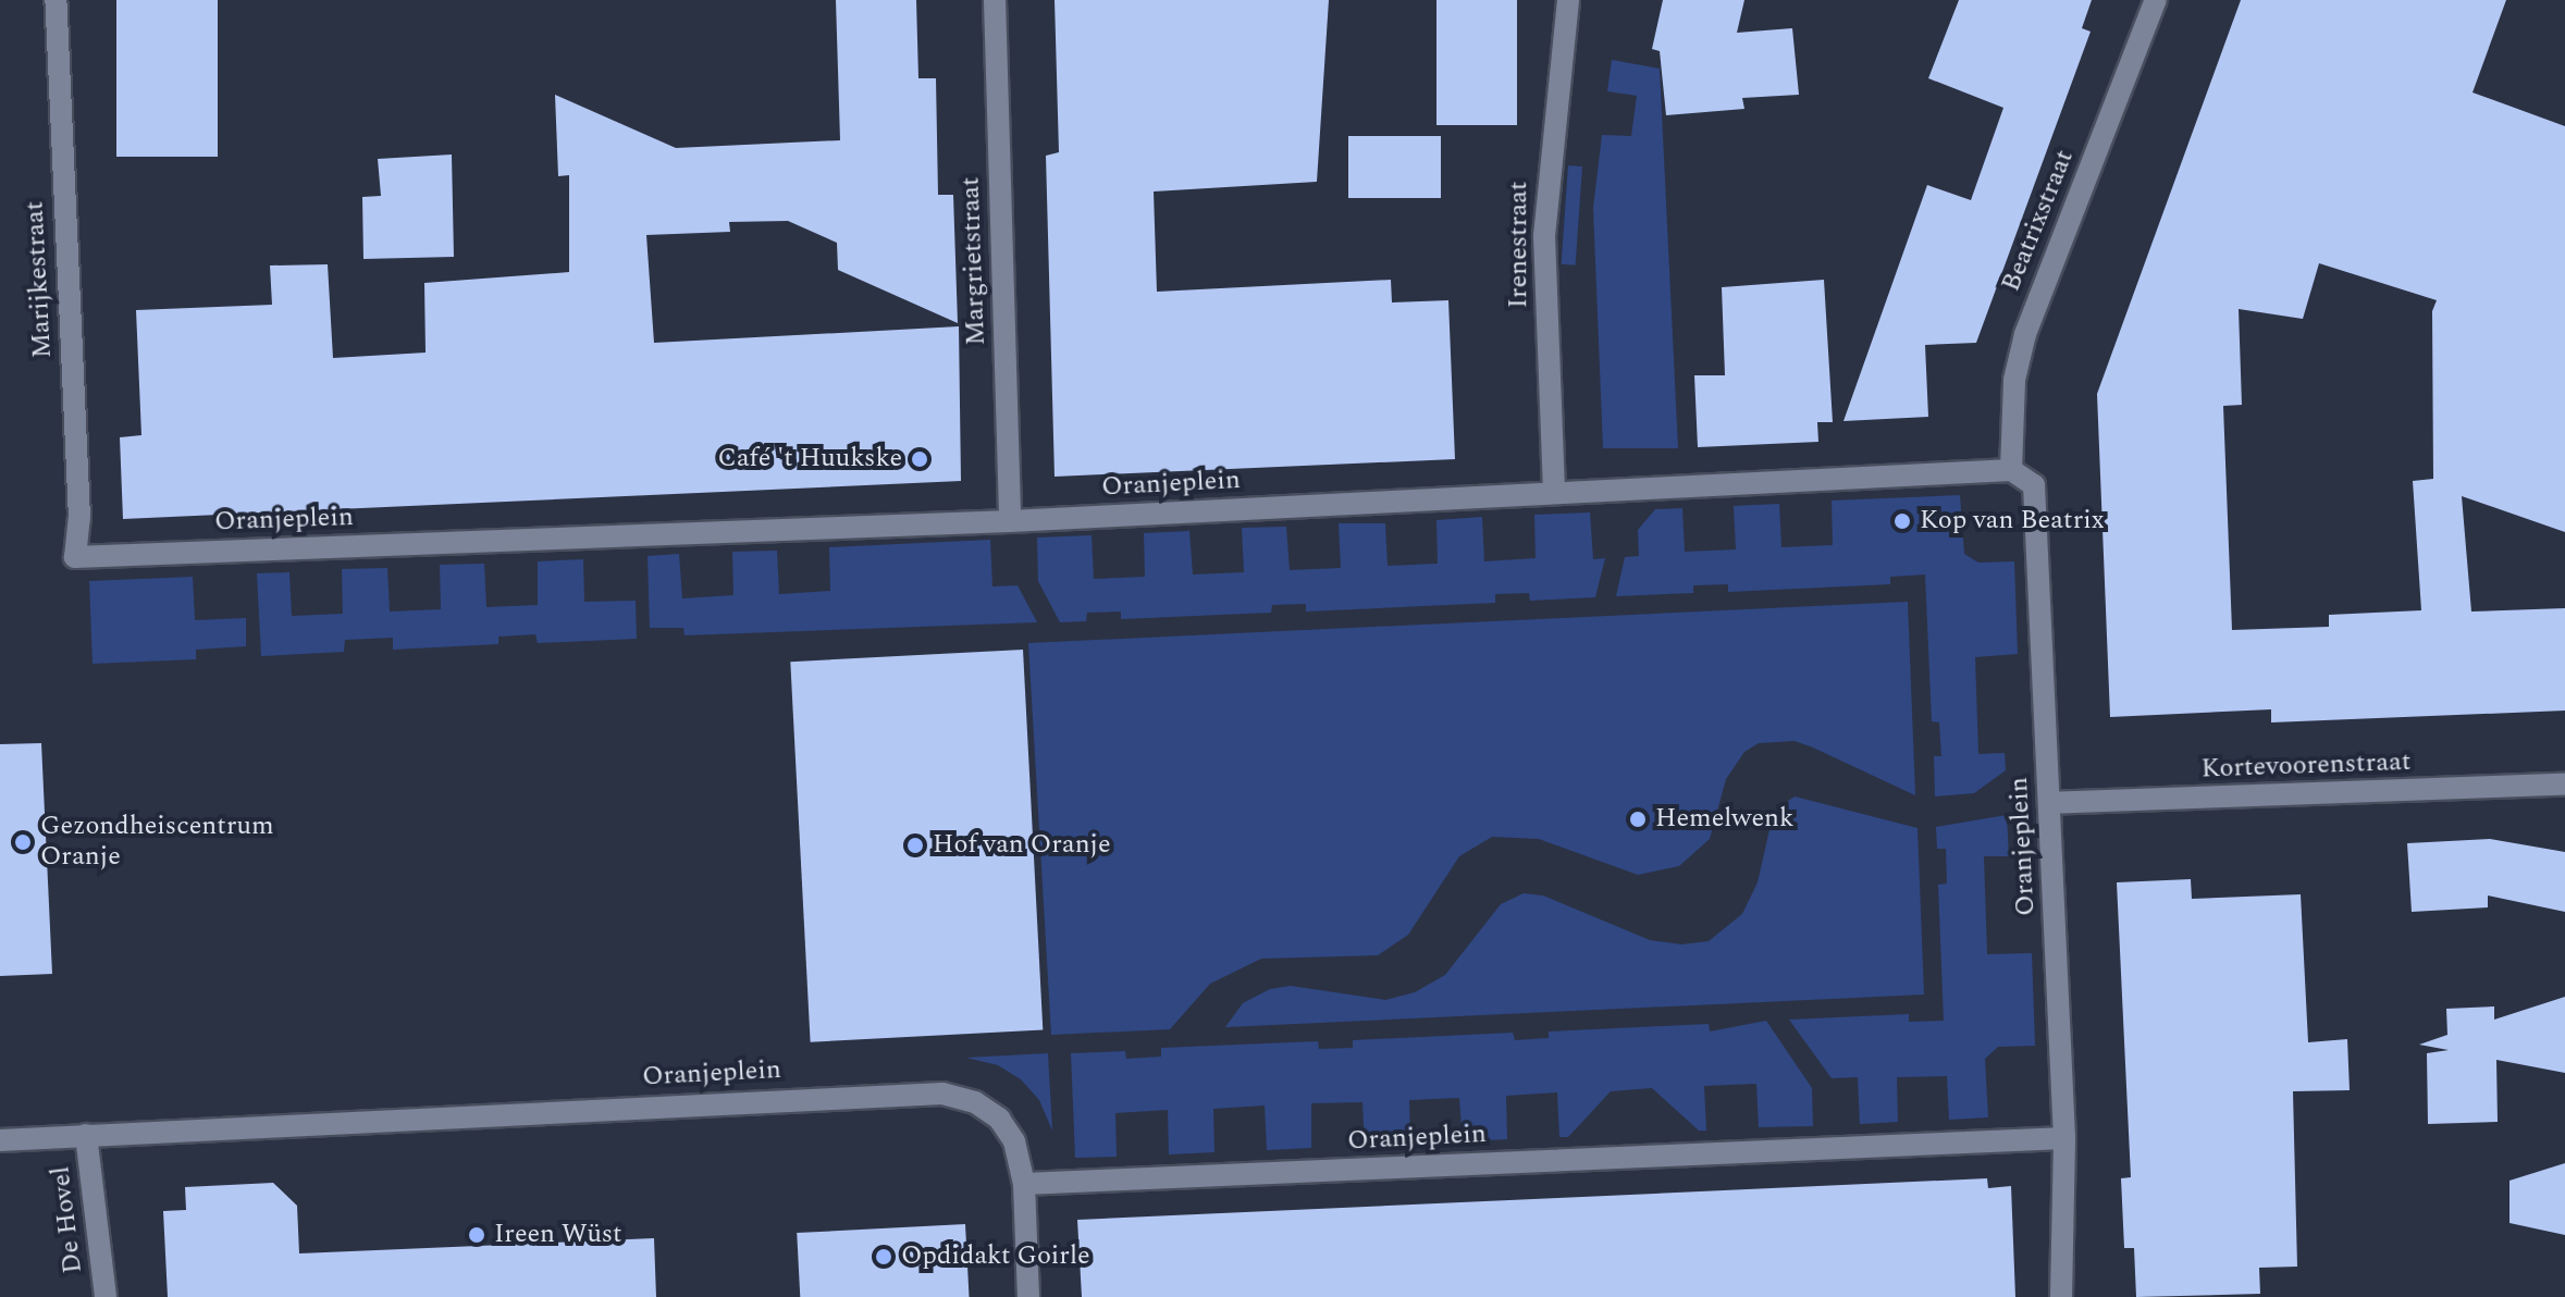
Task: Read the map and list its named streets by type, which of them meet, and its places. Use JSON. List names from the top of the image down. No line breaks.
{"streets":{"street":["Beatrixstraat","Irenestraat","Margrietstraat","Marijkestraat","Oranjeplein","Kortevoorenstraat","De Hovel"]},"crossings":[["Beatrixstraat","Oranjeplein"],["Irenestraat","Oranjeplein"],["Margrietstraat","Oranjeplein"],["Marijkestraat","Oranjeplein"],["Oranjeplein","Kortevoorenstraat"],["Oranjeplein","De Hovel"]],"places":["Café 't Huukske","Kop van Beatrix","Hemelwenk","Gezondheiscentrum Oranje","Hof van Oranje","Ireen Wüst","Opdidakt Goirle"]}
